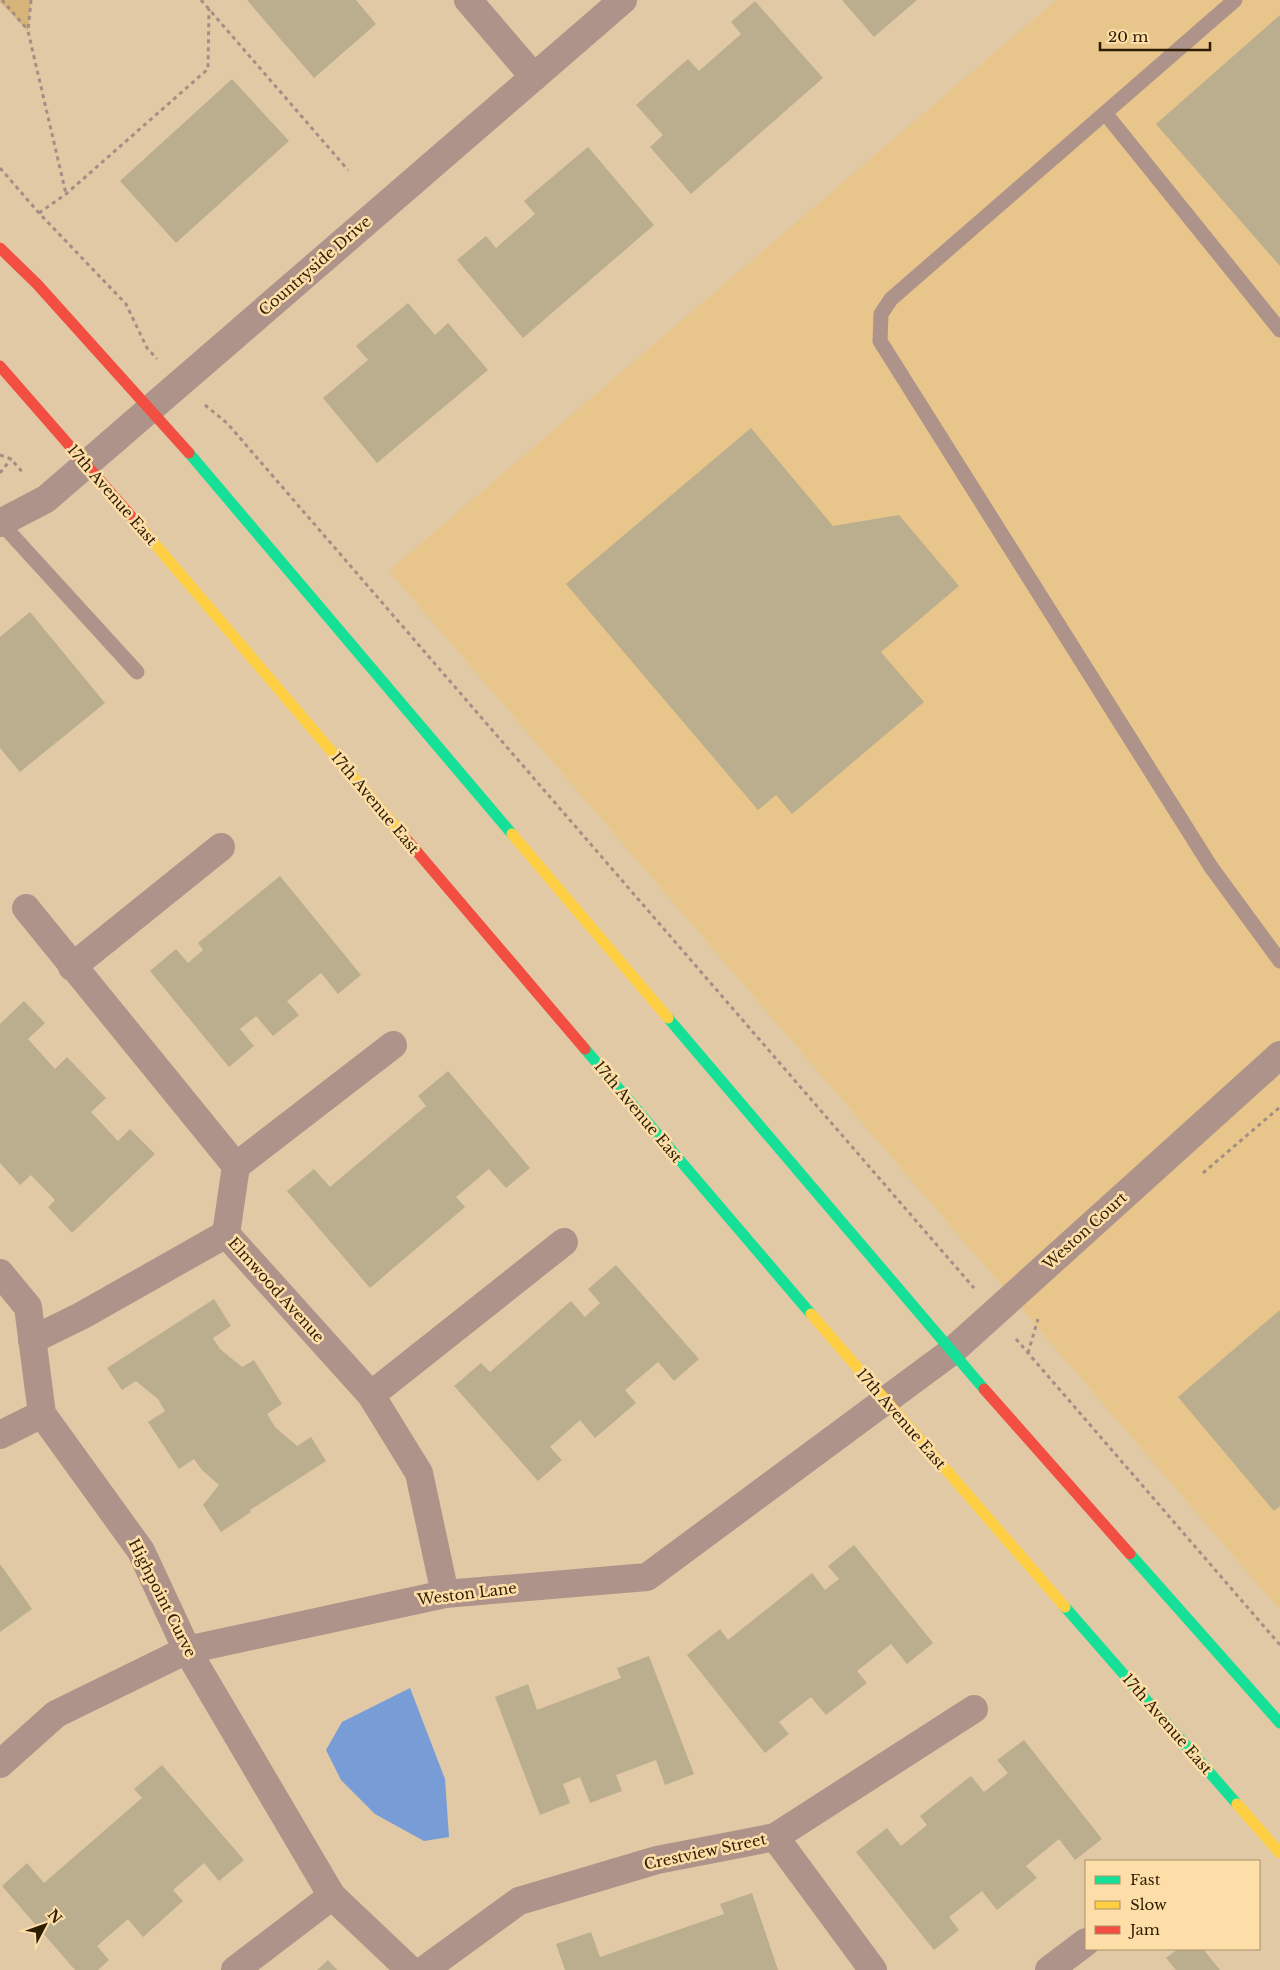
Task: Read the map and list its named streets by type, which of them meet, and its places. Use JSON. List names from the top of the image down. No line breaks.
{"streets":{"street":["Countryside Drive","17th Avenue East","Weston Court","Elmwood Avenue","Weston Lane","Highpoint Curve","Crestview Street"]},"crossings":[["Countryside Drive","17th Avenue East"],["17th Avenue East","Weston Court"],["17th Avenue East","Weston Lane"],["Weston Court","Weston Lane"],["Elmwood Avenue","Weston Lane"],["Weston Lane","Highpoint Curve"]],"legend":["Fast","Slow","Jam"],"scale_bar":"20 m","north":"top right"}
